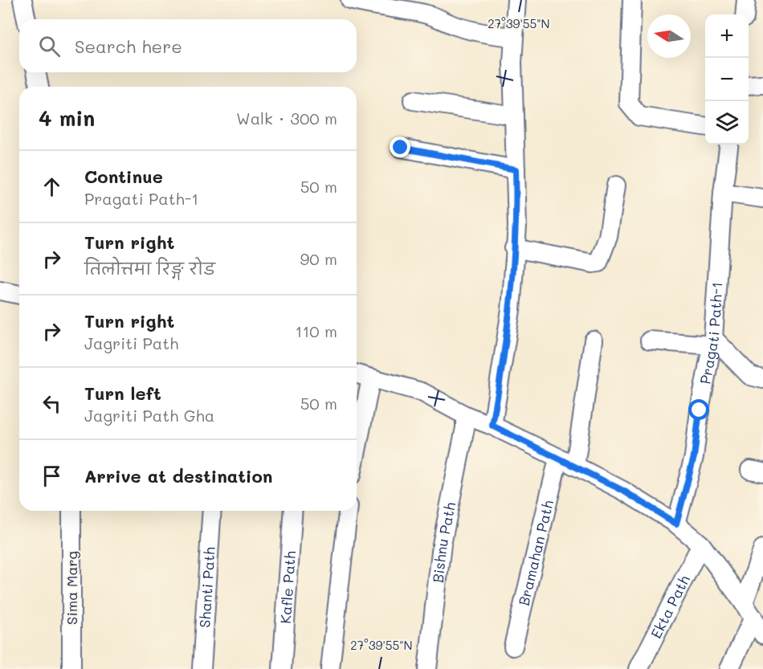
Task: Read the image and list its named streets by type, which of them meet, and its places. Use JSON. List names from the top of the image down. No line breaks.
{"streets":{"street":["Pragati Path-1","Bishnu Path","Bramahan Path","Shanti Path","Sima Marg","Kafle Path","Ekta Path"]},"north":"left","page":{"map_buttons":["+","−"],"search":"Search here","heading":["4 min","Walk · 300 m"],"list":[["Continue","Pragati Path-1","50 m"],["Turn right","तिलोत्तमा रिङ्ग रोड","90 m"],["Turn right","Jagriti Path","110 m"],["Turn left","Jagriti Path Gha","50 m"],"Arrive at destination"]},"coordinates":["27°39'55\"N"]}
